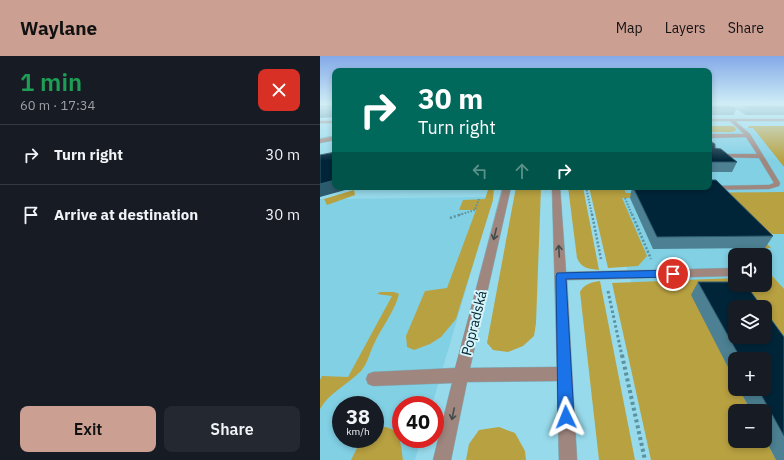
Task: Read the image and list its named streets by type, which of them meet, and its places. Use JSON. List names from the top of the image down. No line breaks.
{"streets":{"street":["Popradská"]},"page":{"header":"Waylane","nav":["Map","Layers","Share"],"heading":["1 min","60 m · 17:34"],"turn":["30 m","Turn right"],"list":[{"name":"Turn right","value":"30 m"},{"name":"Arrive at destination","value":"30 m"}],"map_buttons":["+","−"],"speed":"38 km/h","limit":"40","buttons":["Exit","Share"]}}
